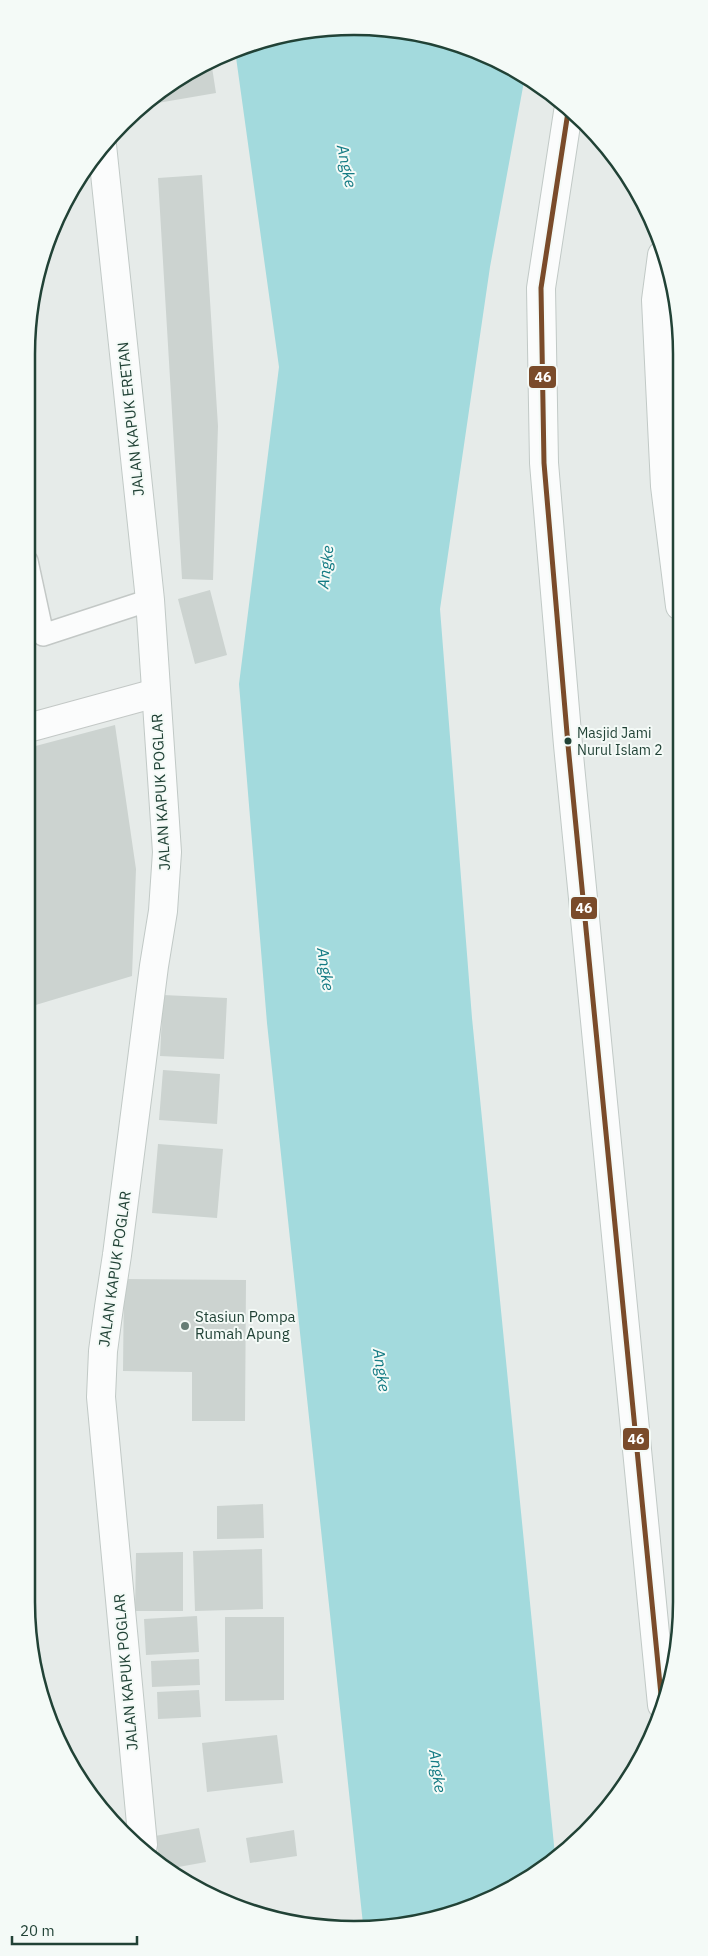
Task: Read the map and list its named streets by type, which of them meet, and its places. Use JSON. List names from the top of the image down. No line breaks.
{"streets":{"main road":["JALAN KAPUK ERETAN","JALAN KAPUK POGLAR"]},"crossings":[["JALAN KAPUK ERETAN","JALAN KAPUK POGLAR"]],"water":["Angke"],"places":["Masjid Jami Nurul Islam 2","Stasiun Pompa Rumah Apung"],"lines":["transit line 46"],"scale_bar":"20 m"}
